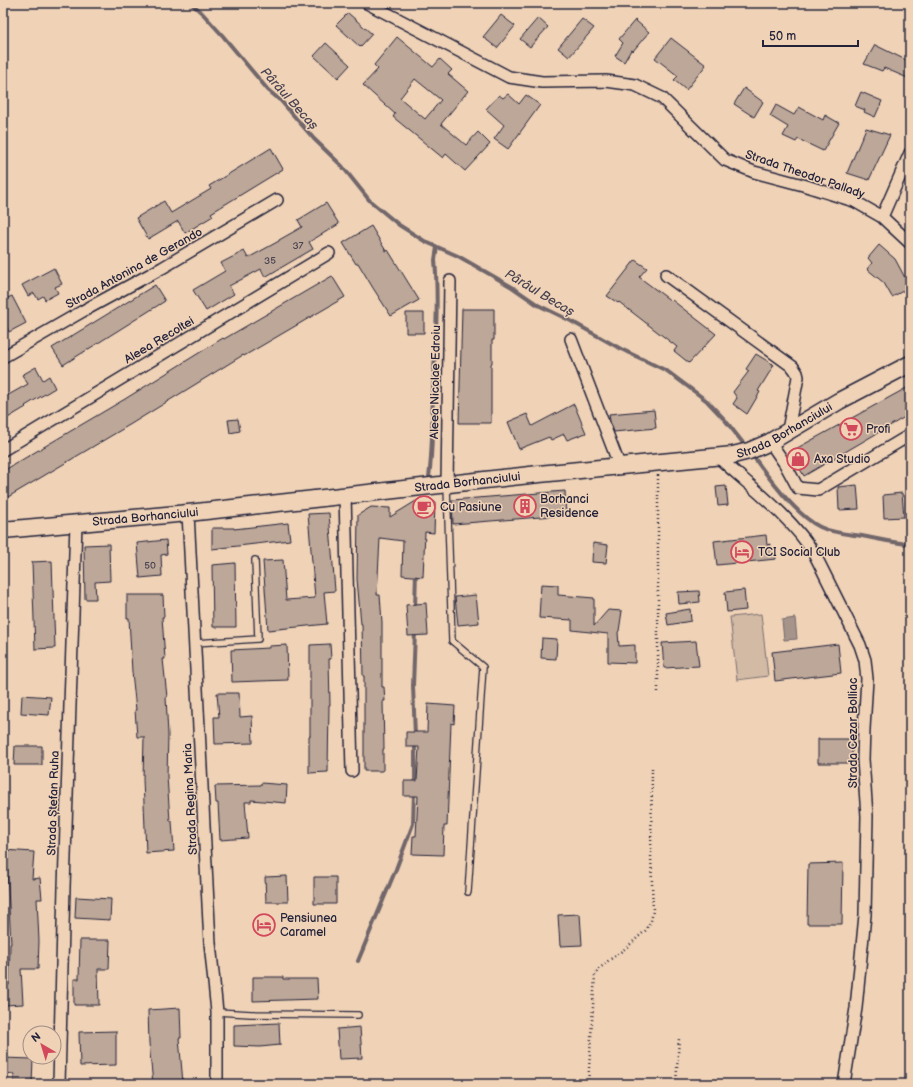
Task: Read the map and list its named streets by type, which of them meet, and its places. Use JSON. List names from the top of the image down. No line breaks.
{"streets":{"main road":["Strada Borhanciului"],"street":["Strada Theodor Pallady","Strada Antonina de Gerando","Aleea Recoltei","Aleea Nicolae Edroiu","Strada Cezar Bolliac","Strada Regina Maria","Strada Ștefan Ruha"]},"crossings":[["Aleea Nicolae Edroiu","Strada Borhanciului"],["Strada Borhanciului","Strada Cezar Bolliac"],["Strada Borhanciului","Strada Regina Maria"],["Strada Borhanciului","Strada Ștefan Ruha"]],"water":["Pârâul Becaș"],"places":{"supermarket":["Profi"],"shop":["Axa Studio"],"building":["Borhanci Residence"],"cafe":["Cu Pasiune"],"hotel":["TCI Social Club","Pensiunea Caramel"]},"house_numbers":["37","35","50"],"scale_bar":"50 m","north":"top left"}
